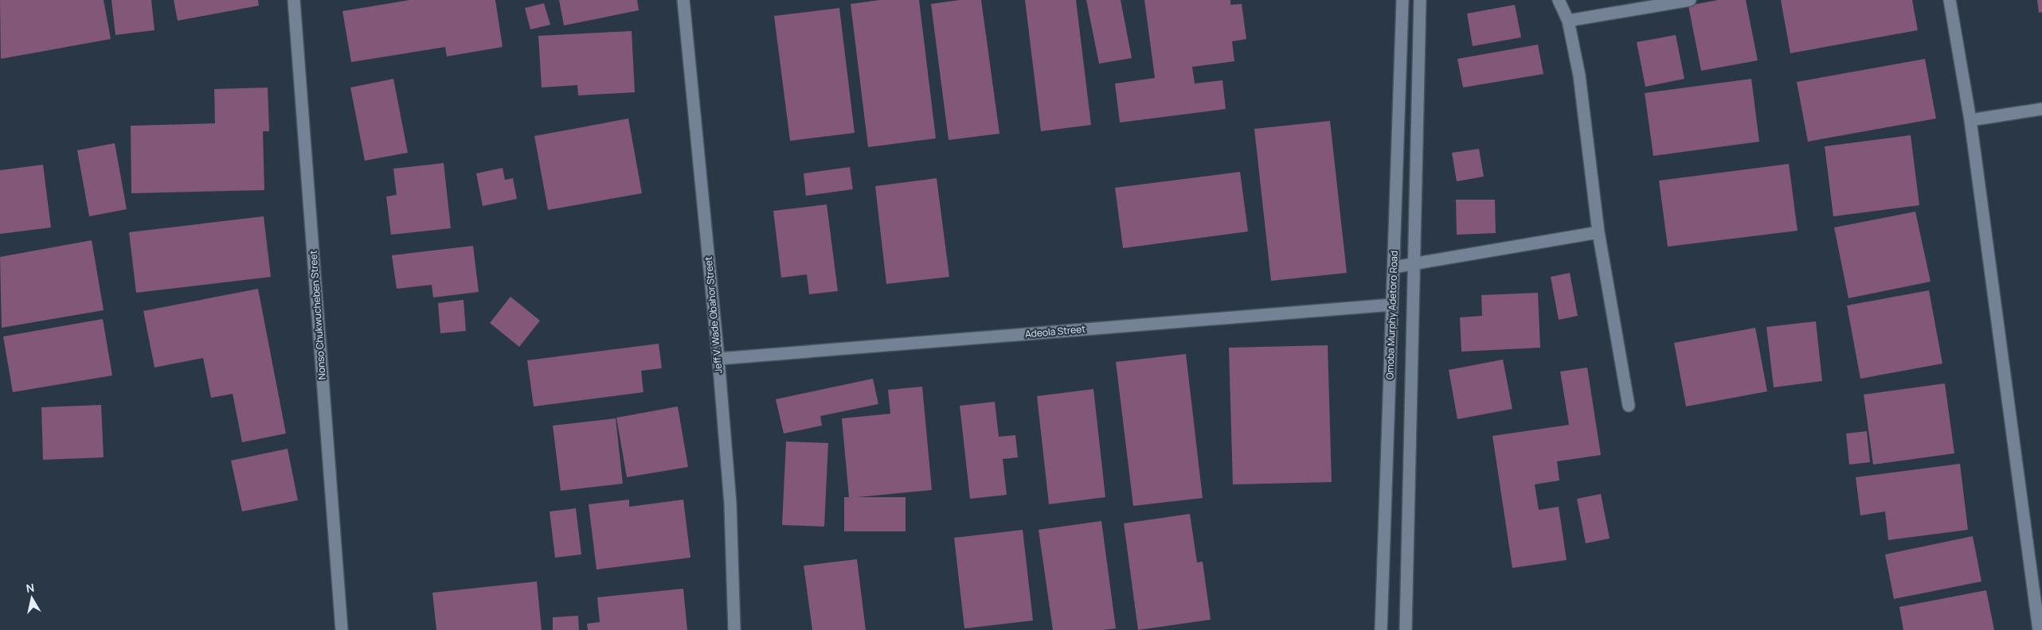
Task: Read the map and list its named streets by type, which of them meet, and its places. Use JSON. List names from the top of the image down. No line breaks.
{"streets":{"street":["Nonso Chukwucheben Street","Jeff V. Wade Obahor Street","Omoba Murphy Adetoro Road","Adeola Street"]},"crossings":[["Jeff V. Wade Obahor Street","Adeola Street"],["Omoba Murphy Adetoro Road","Adeola Street"]],"north":"top"}
